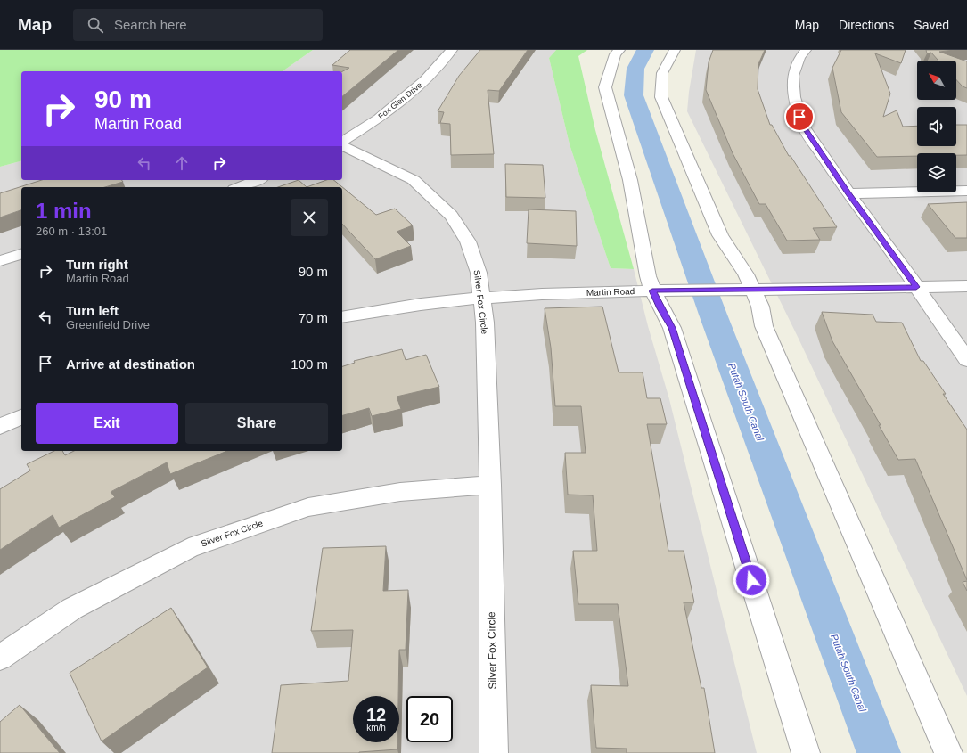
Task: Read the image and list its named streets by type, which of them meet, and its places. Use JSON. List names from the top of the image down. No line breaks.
{"streets":{"street":["Fox Glen Drive","Martin Road","Silver Fox Circle"]},"crossings":[["Martin Road","Silver Fox Circle"]],"water":["Putah South Canal"],"north":"top left","page":{"header":"Map","search":"Search here","nav":["Map","Directions","Saved"],"turn":["90 m","Martin Road"],"heading":["1 min","260 m · 13:01"],"list":[{"name":"Turn right","note":"Martin Road","value":"90 m"},{"name":"Turn left","note":"Greenfield Drive","value":"70 m"},{"name":"Arrive at destination","value":"100 m"}],"buttons":["Exit","Share"],"speed":"12 km/h","limit":"20"}}
